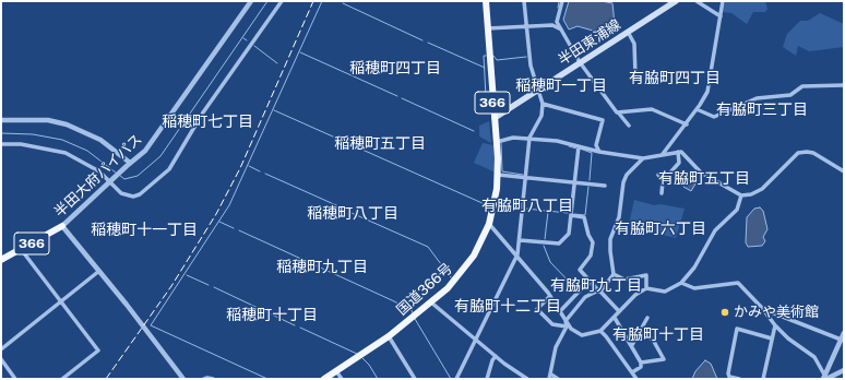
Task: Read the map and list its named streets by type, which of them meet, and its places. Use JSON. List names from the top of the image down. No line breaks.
{"streets":{"highway":["366","半田大府パイパス","国道366号"],"main road":["半田東浦線"]},"crossings":[["半田東浦線","国道366号"]],"districts":["稲穂町四丁目","有脇町四丁目","稲穂町一丁目","有脇町三丁目","稲穂町七丁目","稲穂町五丁目","有脇町五丁目","有脇町八丁目","稲穂町八丁目","有脇町六丁目","稲穂町十一丁目","稲穂町九丁目","有脇町九丁目","有脇町十二丁目","稲穂町十丁目","有脇町十丁目"],"places":["かみや美術館"]}
